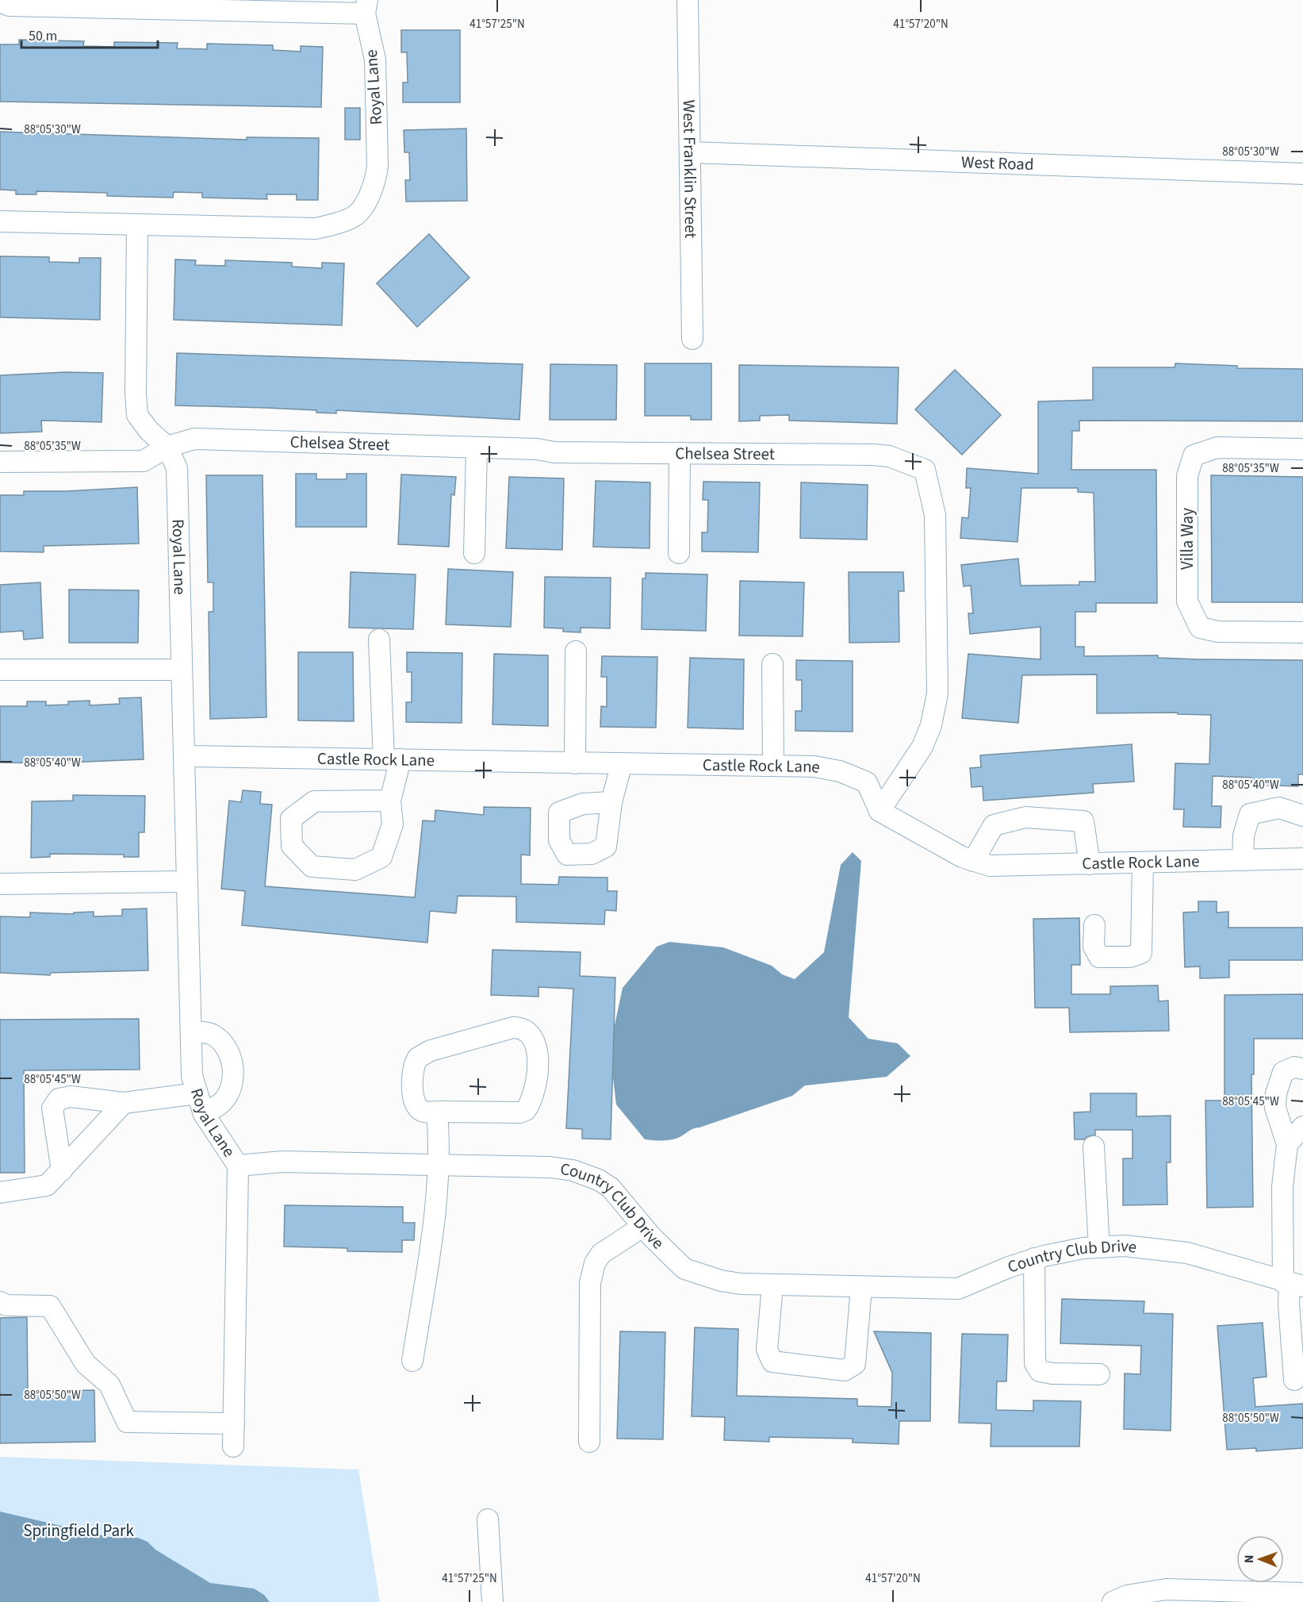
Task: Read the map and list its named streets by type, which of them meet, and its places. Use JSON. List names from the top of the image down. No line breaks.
{"streets":{"street":["Royal Lane","West Road","West Franklin Street","Chelsea Street","Villa Way","Castle Rock Lane","Country Club Drive"]},"crossings":[["Royal Lane","Chelsea Street"],["Royal Lane","Castle Rock Lane"],["Royal Lane","Country Club Drive"],["West Road","West Franklin Street"],["Chelsea Street","Castle Rock Lane"]],"parks":["Springfield Park"],"scale_bar":"50 m","north":"left","coordinates":["41°57'25\"N","41°57'20\"N","88°05'30\"W","88°05'35\"W","88°05'40\"W","88°05'45\"W","88°05'50\"W"]}
